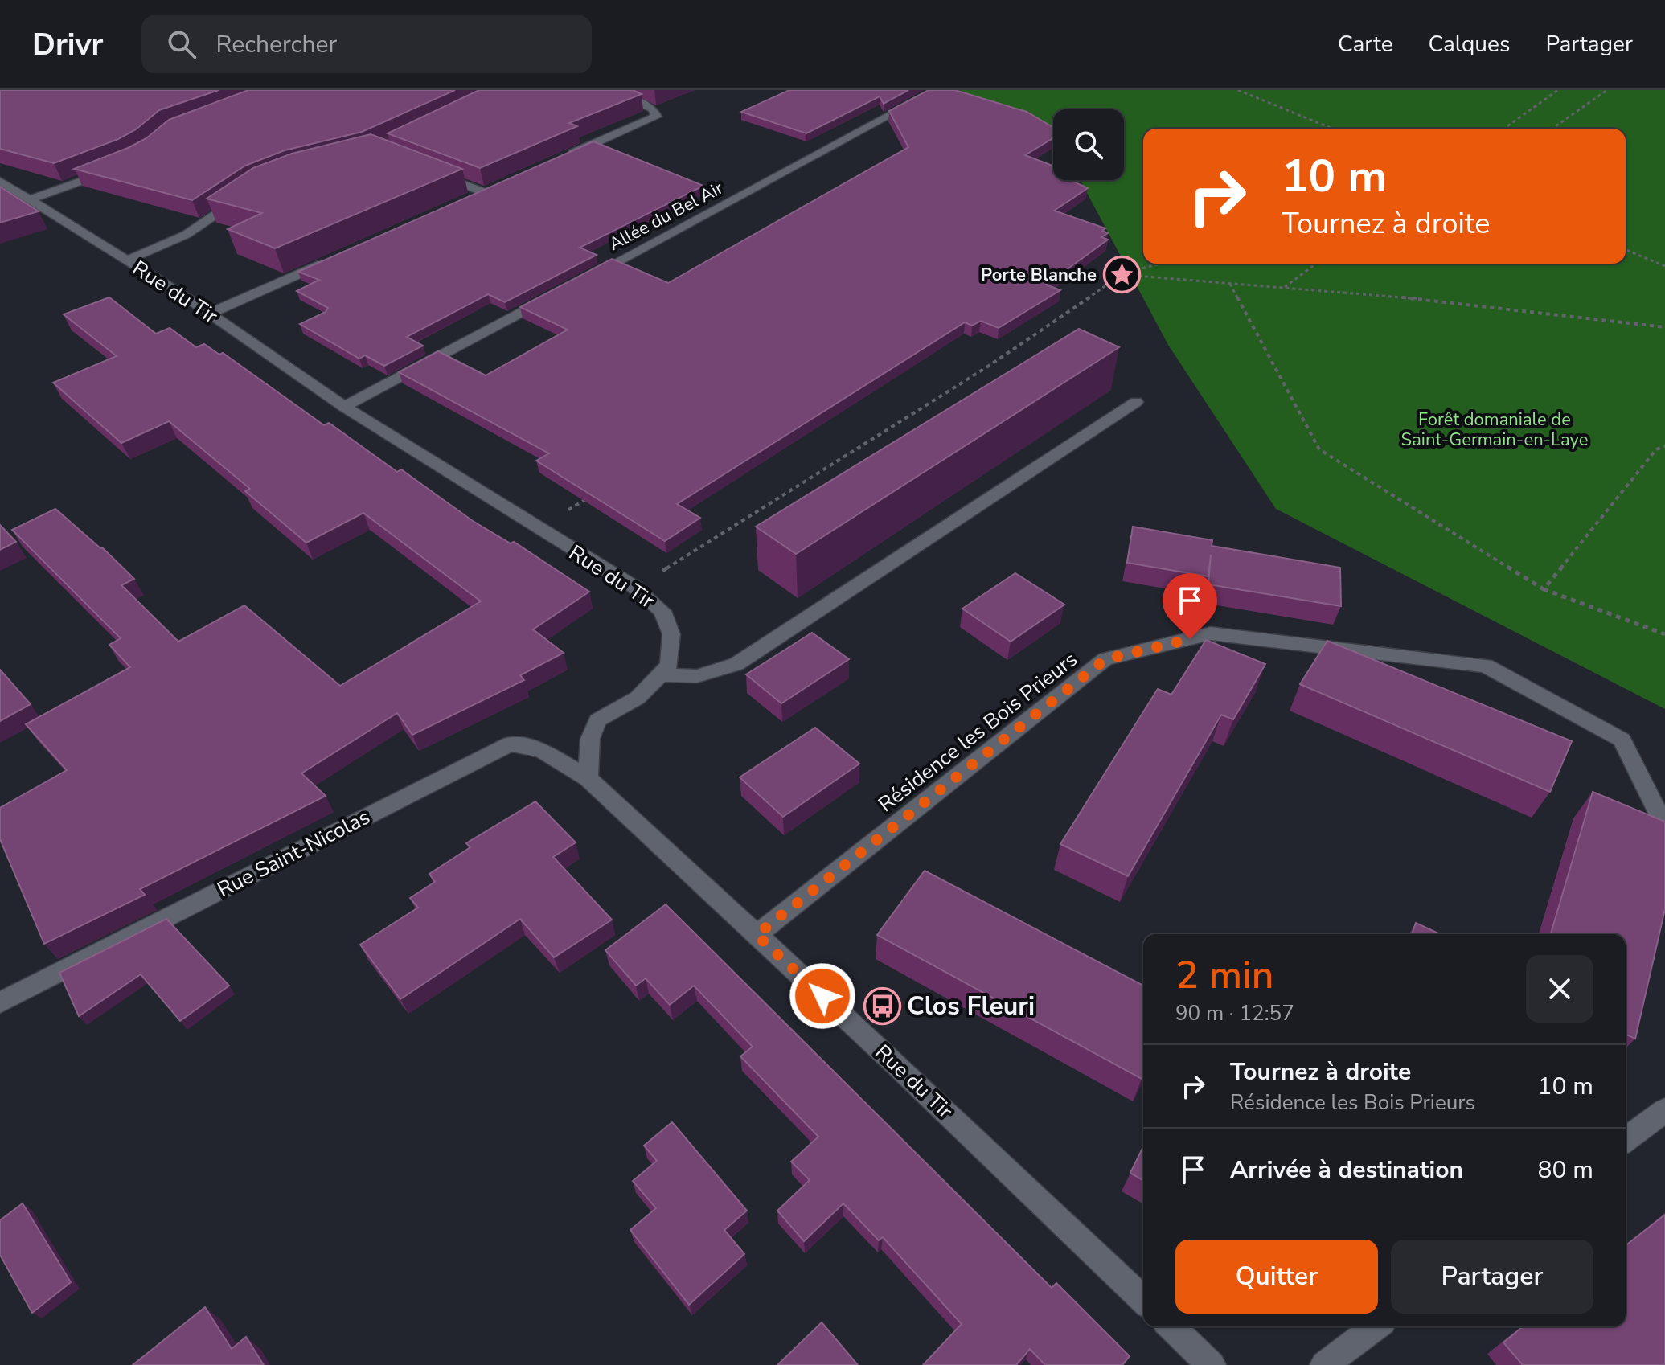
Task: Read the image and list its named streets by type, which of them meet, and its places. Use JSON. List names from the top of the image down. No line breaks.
{"streets":{"street":["Allée du Bel Air","Rue du Tir","Résidence les Bois Prieurs","Rue Saint-Nicolas"]},"crossings":[["Rue du Tir","Résidence les Bois Prieurs"],["Rue du Tir","Rue Saint-Nicolas"]],"parks":["Forêt domaniale de Saint-Germain-en-Laye"],"places":{"place":["Porte Blanche"],"bus stop":["Clos Fleuri"]},"page":{"header":"Drivr","search":"Rechercher","nav":["Carte","Calques","Partager"],"turn":["10 m","Tournez à droite"],"heading":["2 min","90 m · 12:57"],"list":[{"name":"Tournez à droite","note":"Résidence les Bois Prieurs","value":"10 m"},{"name":"Arrivée à destination","value":"80 m"}],"buttons":["Quitter","Partager"]}}
